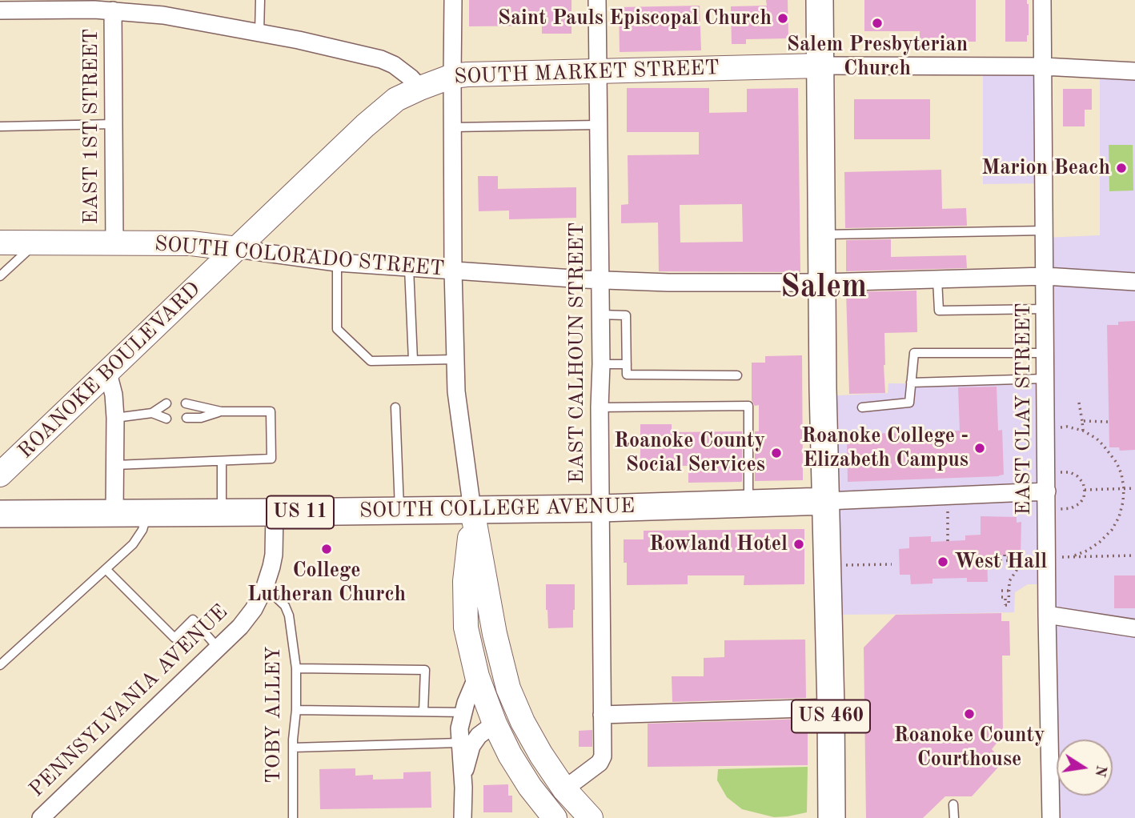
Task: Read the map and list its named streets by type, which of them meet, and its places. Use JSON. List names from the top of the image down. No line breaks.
{"streets":{"main road":["SOUTH COLLEGE AVENUE","US 11","US 460"],"street":["SOUTH MARKET STREET","EAST 1ST STREET","SOUTH COLORADO STREET","EAST CALHOUN STREET","ROANOKE BOULEVARD","EAST CLAY STREET","PENNSYLVANIA AVENUE"],"lane":["TOBY ALLEY"]},"crossings":[["SOUTH MARKET STREET","EAST CALHOUN STREET"],["SOUTH MARKET STREET","ROANOKE BOULEVARD"],["EAST 1ST STREET","SOUTH COLORADO STREET"],["SOUTH COLORADO STREET","EAST CALHOUN STREET"],["SOUTH COLORADO STREET","ROANOKE BOULEVARD"],["SOUTH COLORADO STREET","EAST CLAY STREET"],["EAST CALHOUN STREET","SOUTH COLLEGE AVENUE"],["SOUTH COLLEGE AVENUE","PENNSYLVANIA AVENUE"],["SOUTH COLLEGE AVENUE","US 460"],["PENNSYLVANIA AVENUE","TOBY ALLEY"]],"districts":["Salem"],"places":["Saint Pauls Episcopal Church","Salem Presbyterian Church","Marion Beach","Roanoke College - Elizabeth Campus","Roanoke County Social Services","Rowland Hotel","College Lutheran Church","West Hall","Roanoke County Courthouse"],"north":"right"}
